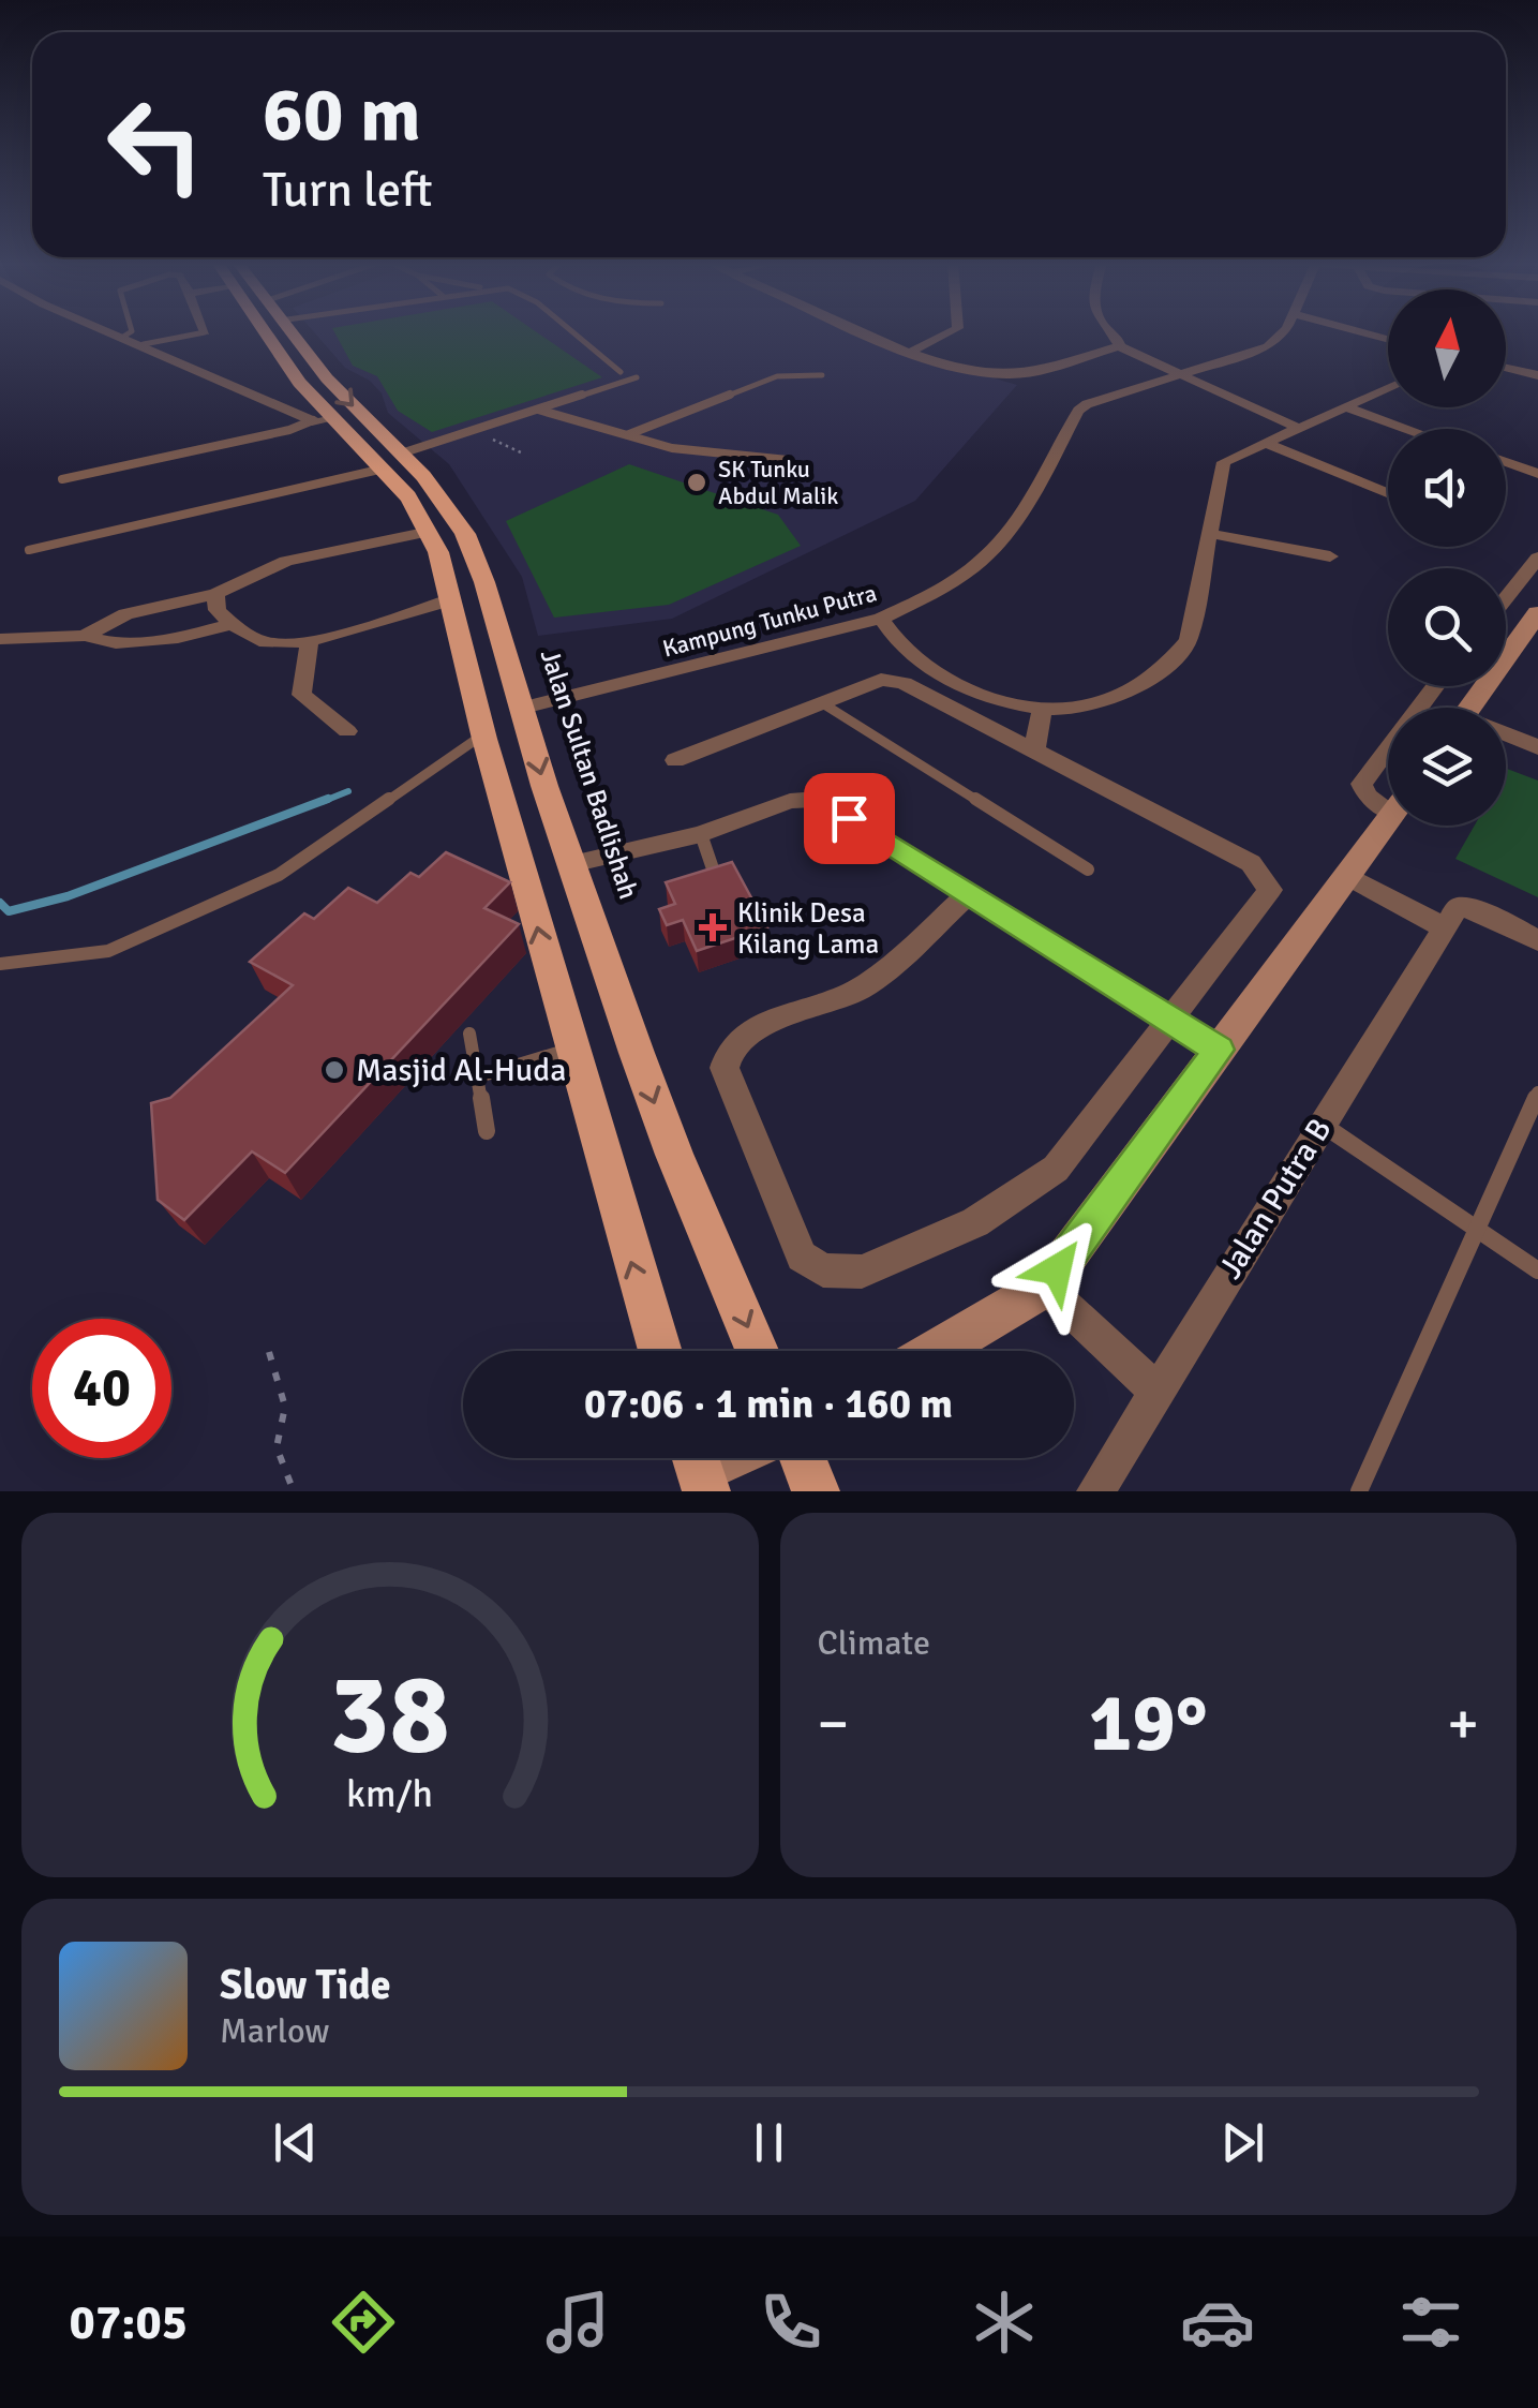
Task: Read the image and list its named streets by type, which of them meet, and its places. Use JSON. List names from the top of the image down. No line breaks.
{"streets":{"main road":["Jalan Sultan Badlishah"],"street":["Kampung Tunku Putra","Jalan Putra B"]},"crossings":[["Kampung Tunku Putra","Jalan Sultan Badlishah"]],"places":{"other":["SK Tunku Abdul Malik","Masjid Al-Huda"],"health":["Klinik Desa Kilang Lama"]},"north":"top","page":{"turn":["60 m","Turn left"],"limit":"40","trip":"07:06 · 1 min · 160 m","tile":"Climate","heat":["−","19°","+"],"song":["Slow Tide","Marlow"],"tabs":"07:05","gauge":["38","km/h"]}}
